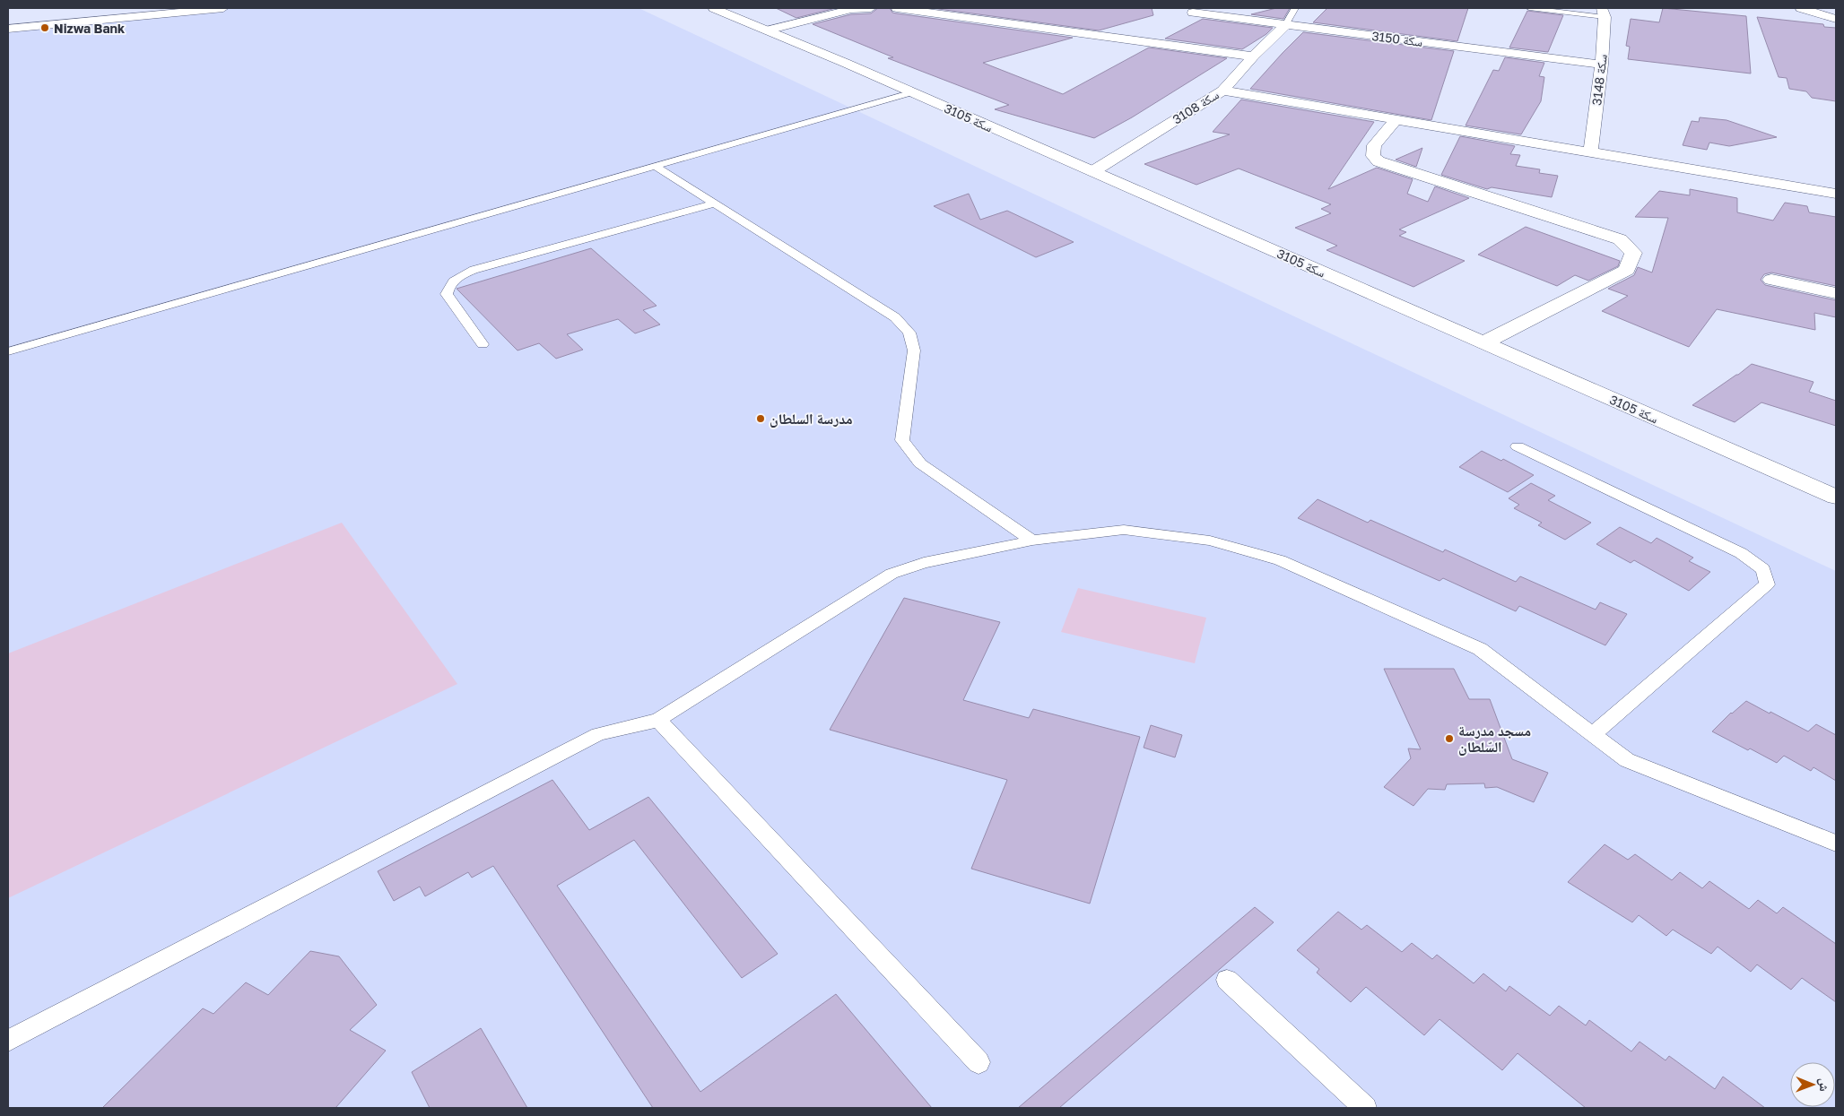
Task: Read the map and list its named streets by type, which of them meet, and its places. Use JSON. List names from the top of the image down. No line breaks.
{"streets":{"street":["سكة 3150","سكة 3148","سكة 3108","سكة 3105"]},"crossings":[["سكة 3150","سكة 3148"],["سكة 3150","سكة 3108"],["سكة 3108","سكة 3105"]],"places":["Nizwa Bank","مدرسة السلطان","مسجد مدرسة السّلطان"],"north":"right"}
